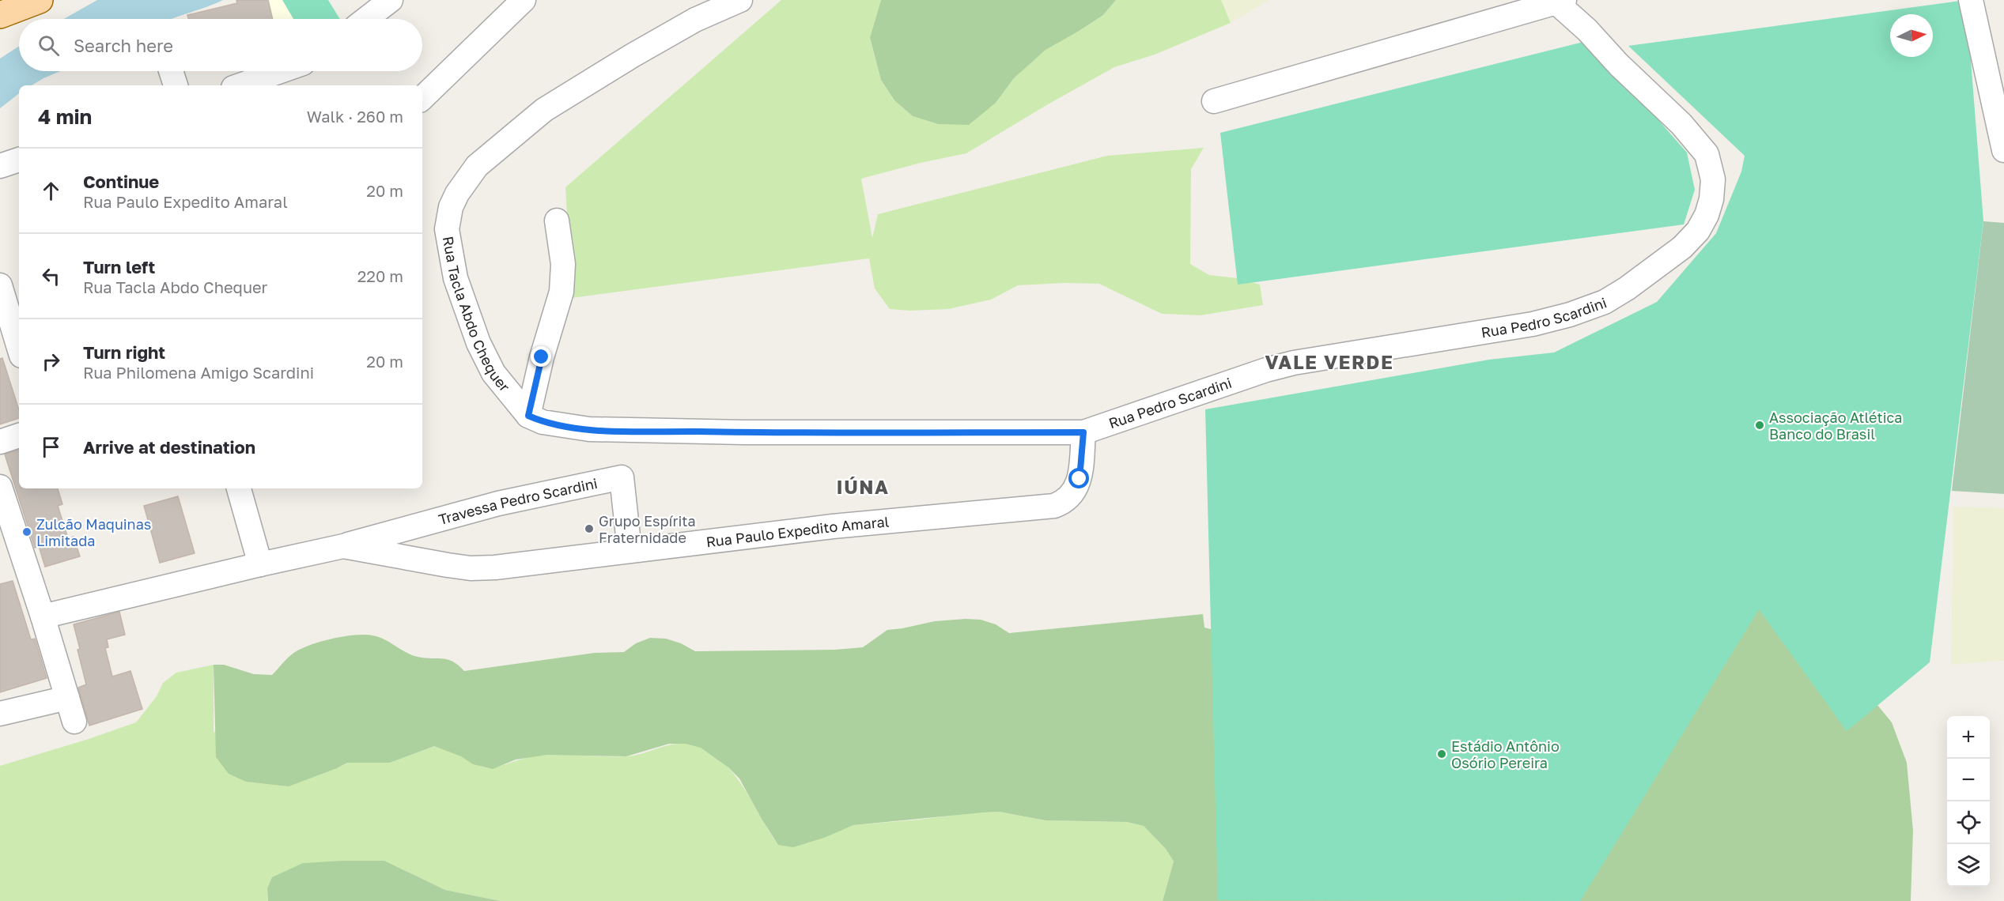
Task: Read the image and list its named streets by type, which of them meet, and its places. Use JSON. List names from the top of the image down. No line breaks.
{"streets":{"street":["Rua Tacla Abdo Chequer","Rua Pedro Scardini","Travessa Pedro Scardini","Rua Paulo Expedito Amaral"]},"crossings":[["Rua Pedro Scardini","Rua Paulo Expedito Amaral"],["Travessa Pedro Scardini","Rua Paulo Expedito Amaral"]],"districts":["VALE VERDE","IÚNA"],"places":["Associação Atlética Banco do Brasil","Grupo Espírita Fraternidade","Zulcão Maquinas Limitada","Estádio Antônio Osório Pereira"],"north":"right","page":{"search":"Search here","heading":["4 min","Walk · 260 m"],"list":[["Continue","Rua Paulo Expedito Amaral","20 m"],["Turn left","Rua Tacla Abdo Chequer","220 m"],["Turn right","Rua Philomena Amigo Scardini","20 m"],"Arrive at destination"],"map_buttons":["+","−"]}}
